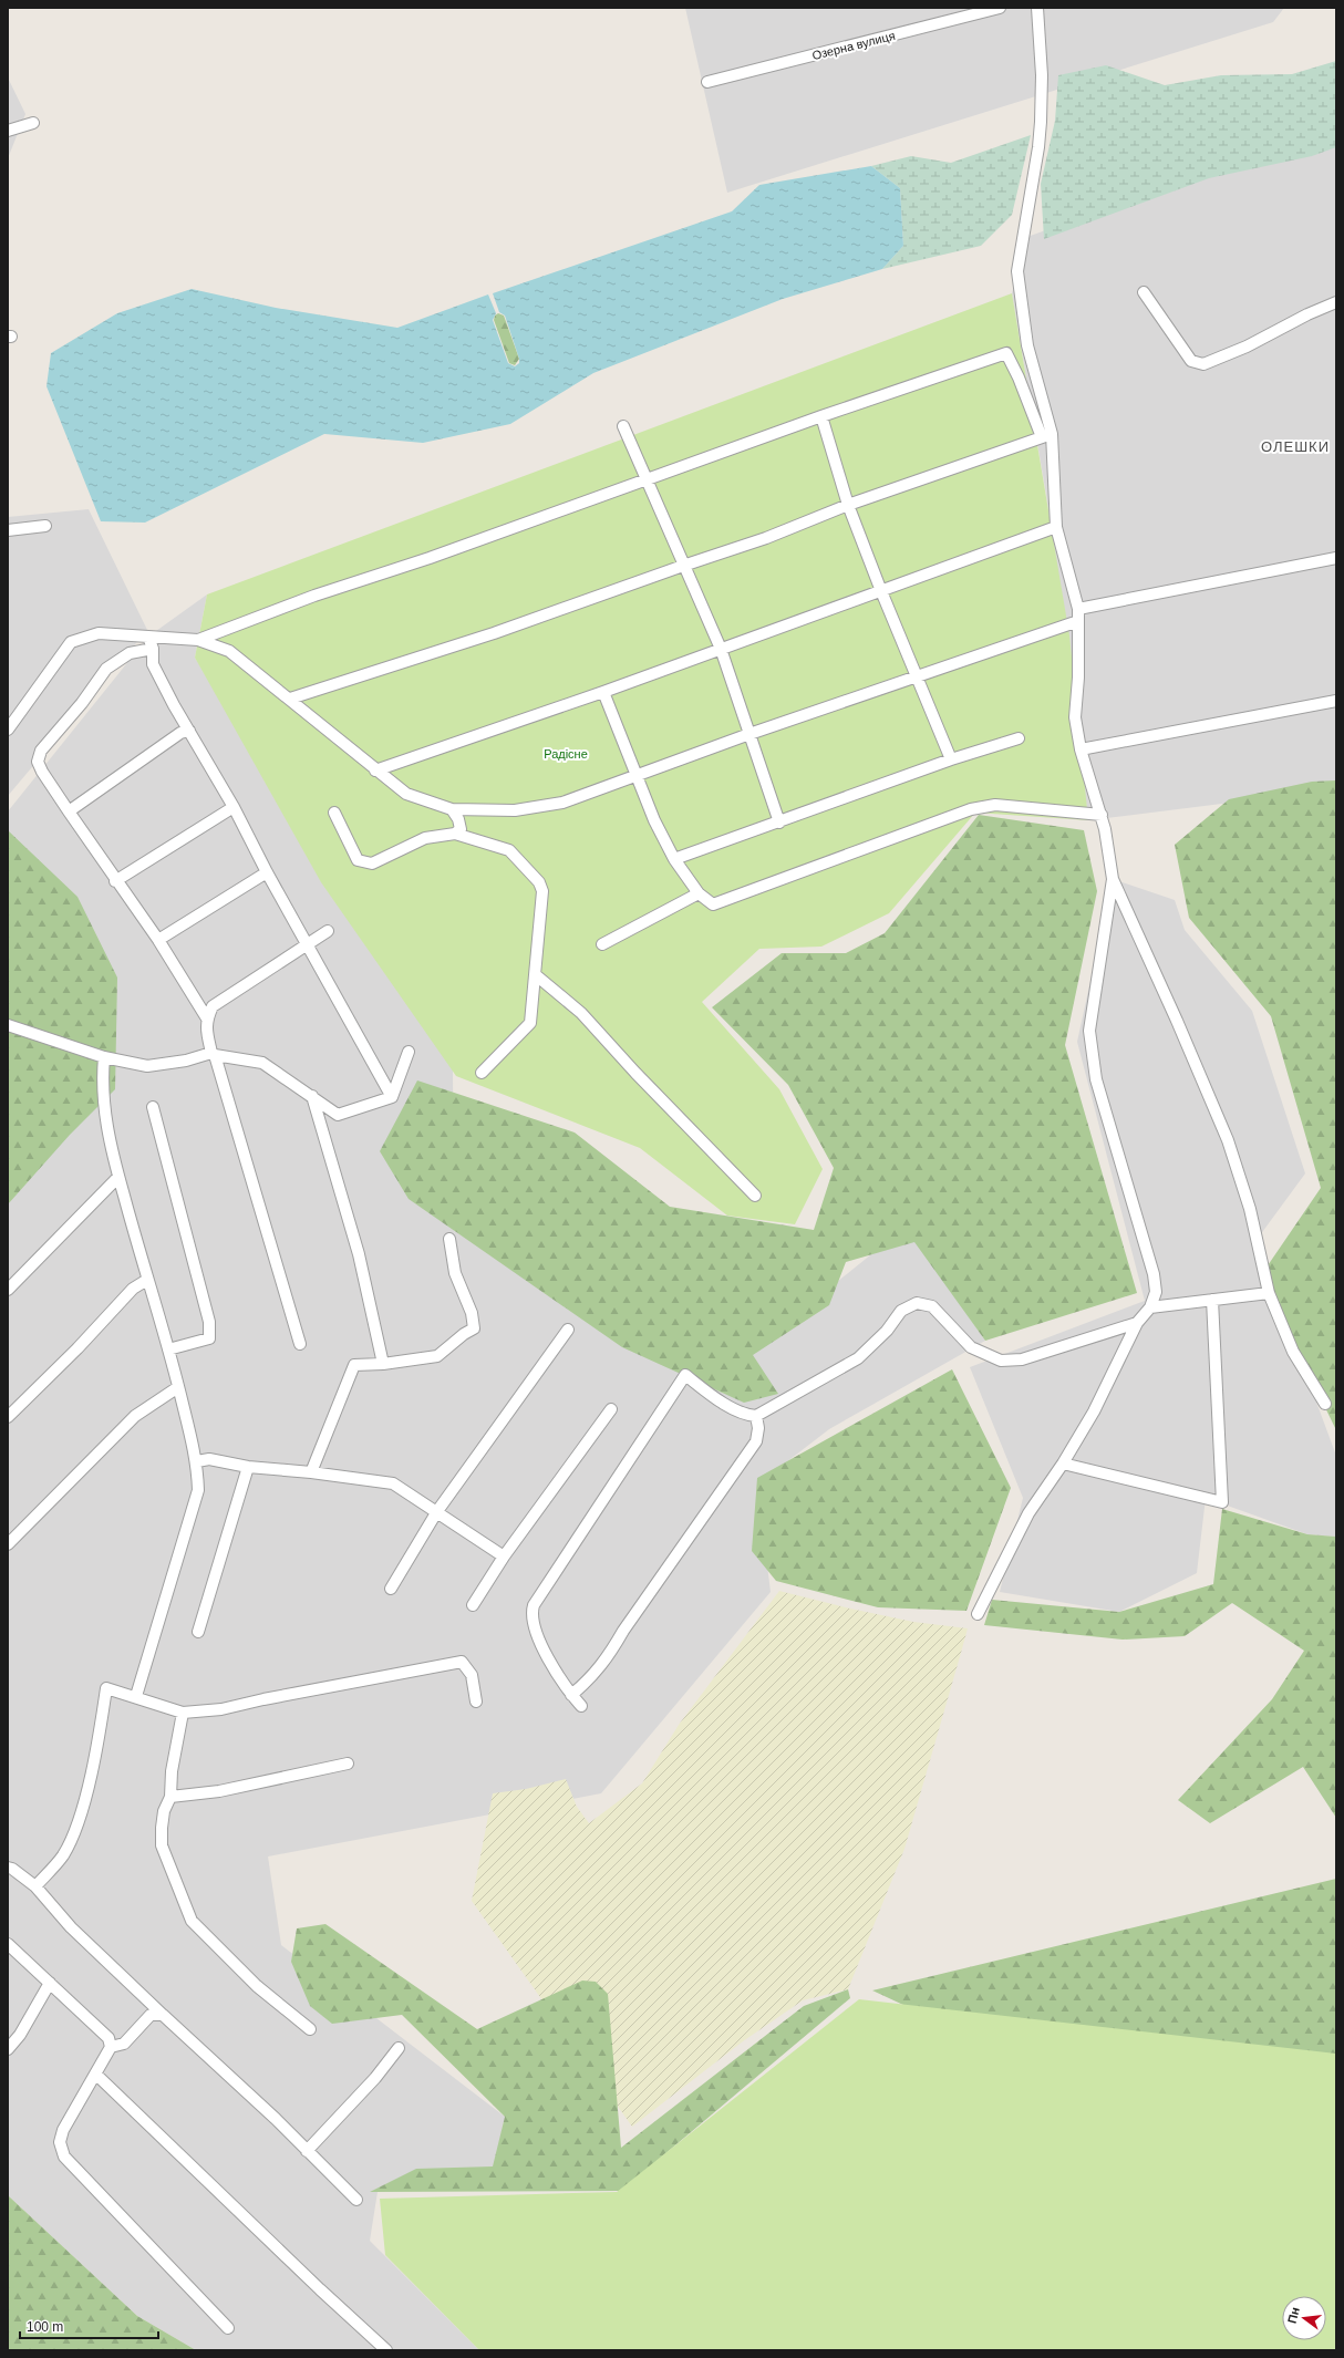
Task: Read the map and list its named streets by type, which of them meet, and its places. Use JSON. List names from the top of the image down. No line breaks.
{"streets":{"street":["Озерна вулиця"]},"districts":["ОЛЕШКИ"],"parks":["Радісне"],"scale_bar":"100 m","north":"left"}
